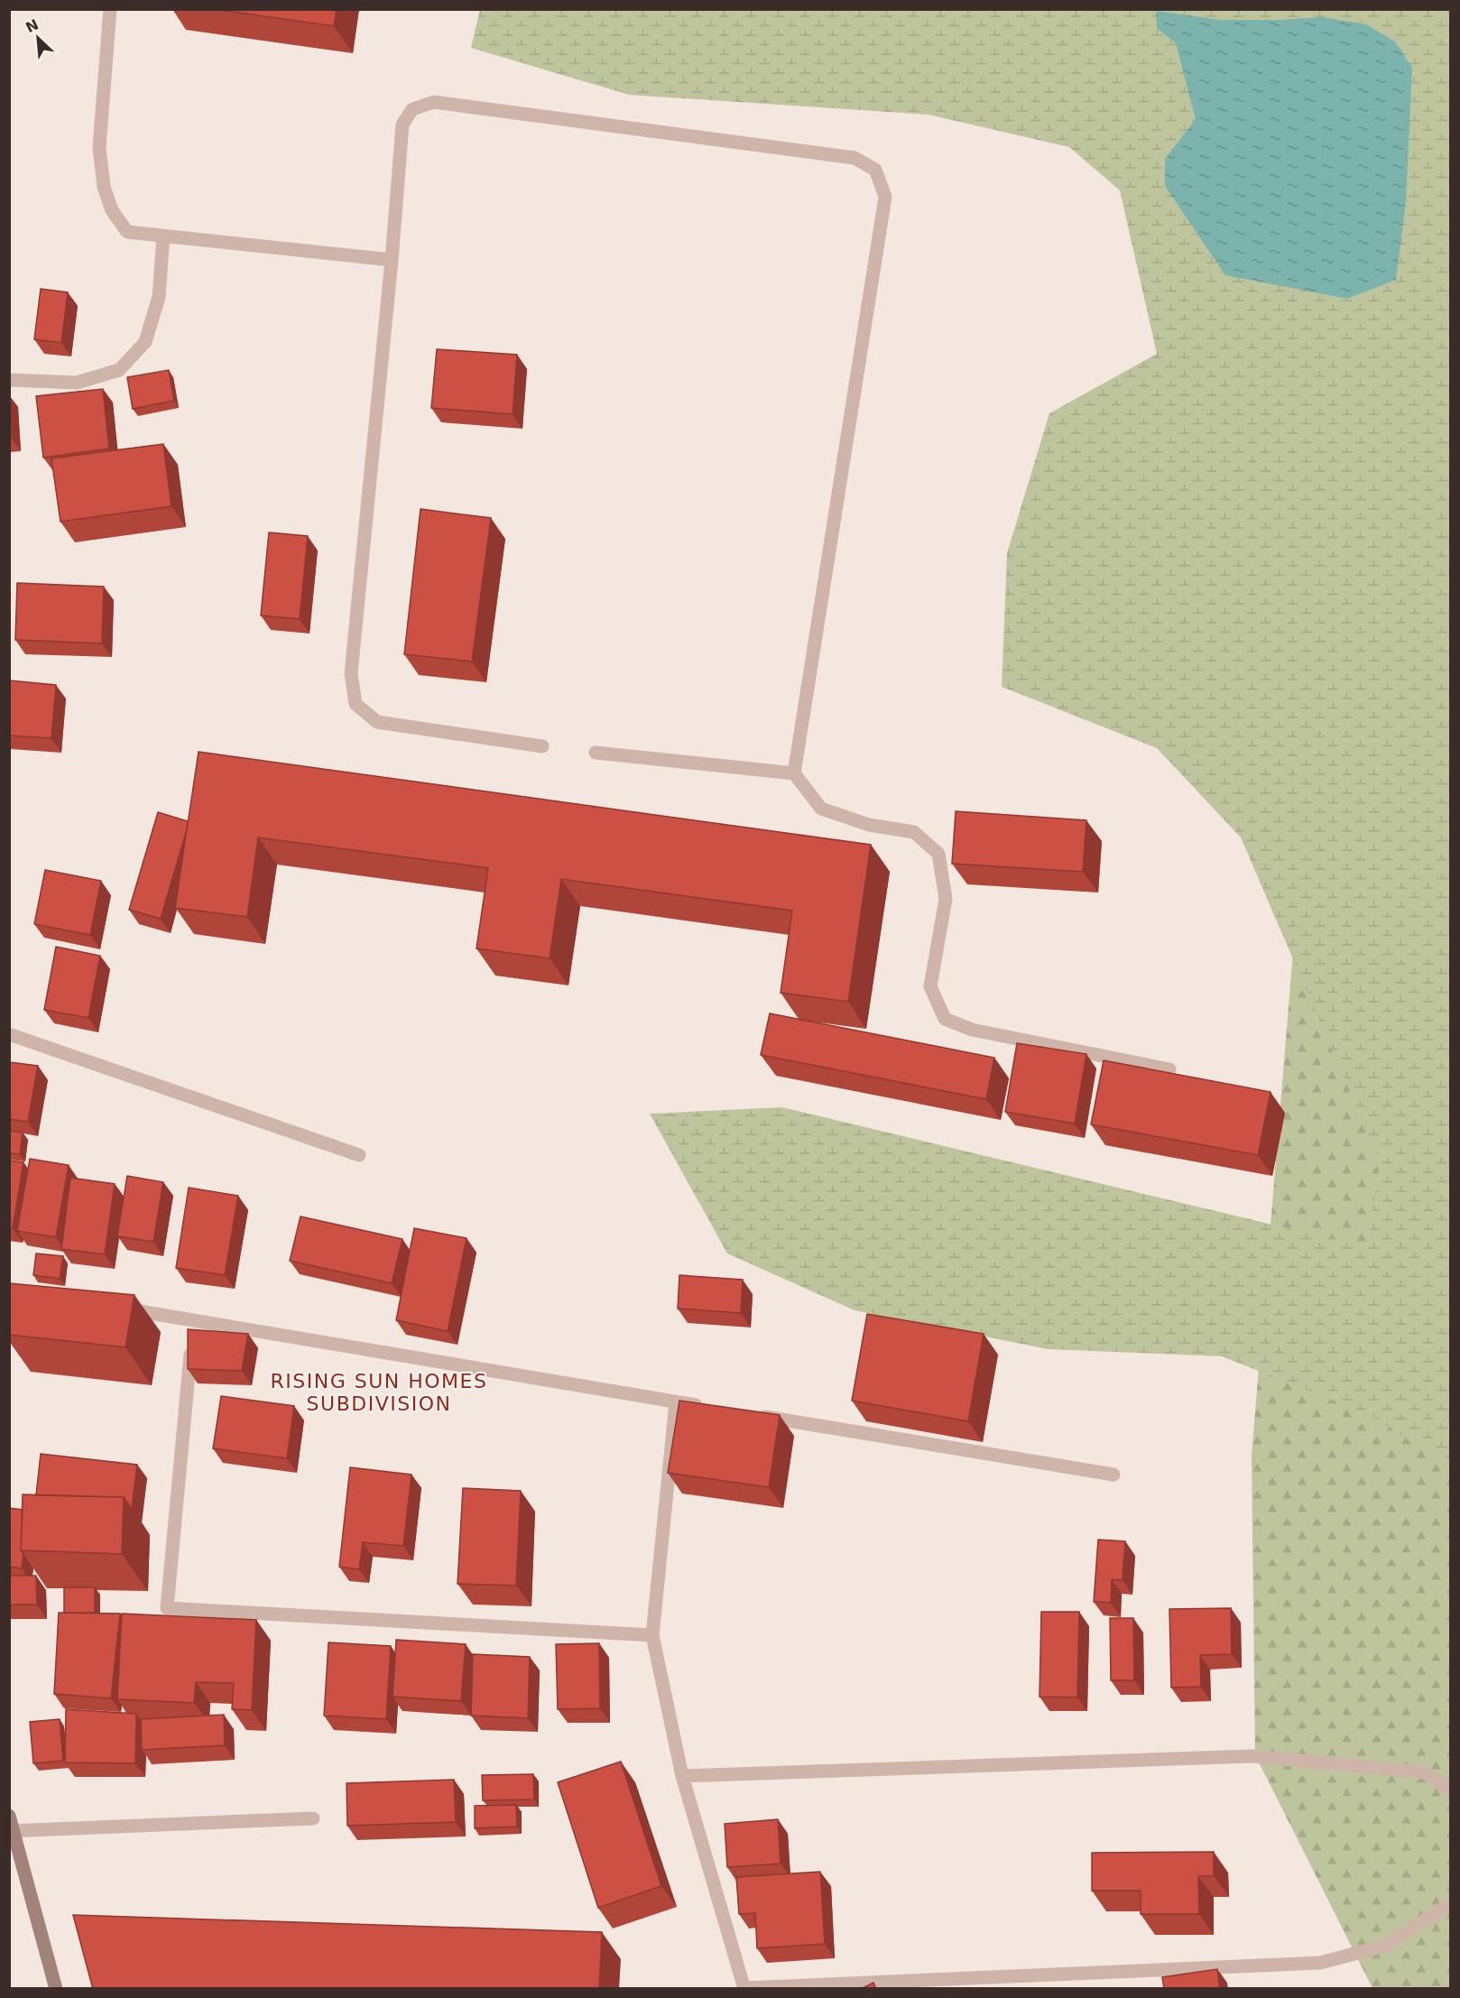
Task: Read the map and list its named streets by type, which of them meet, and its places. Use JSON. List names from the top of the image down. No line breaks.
{"districts":["RISING SUN HOMES SUBDIVISION"],"north":"top left"}
